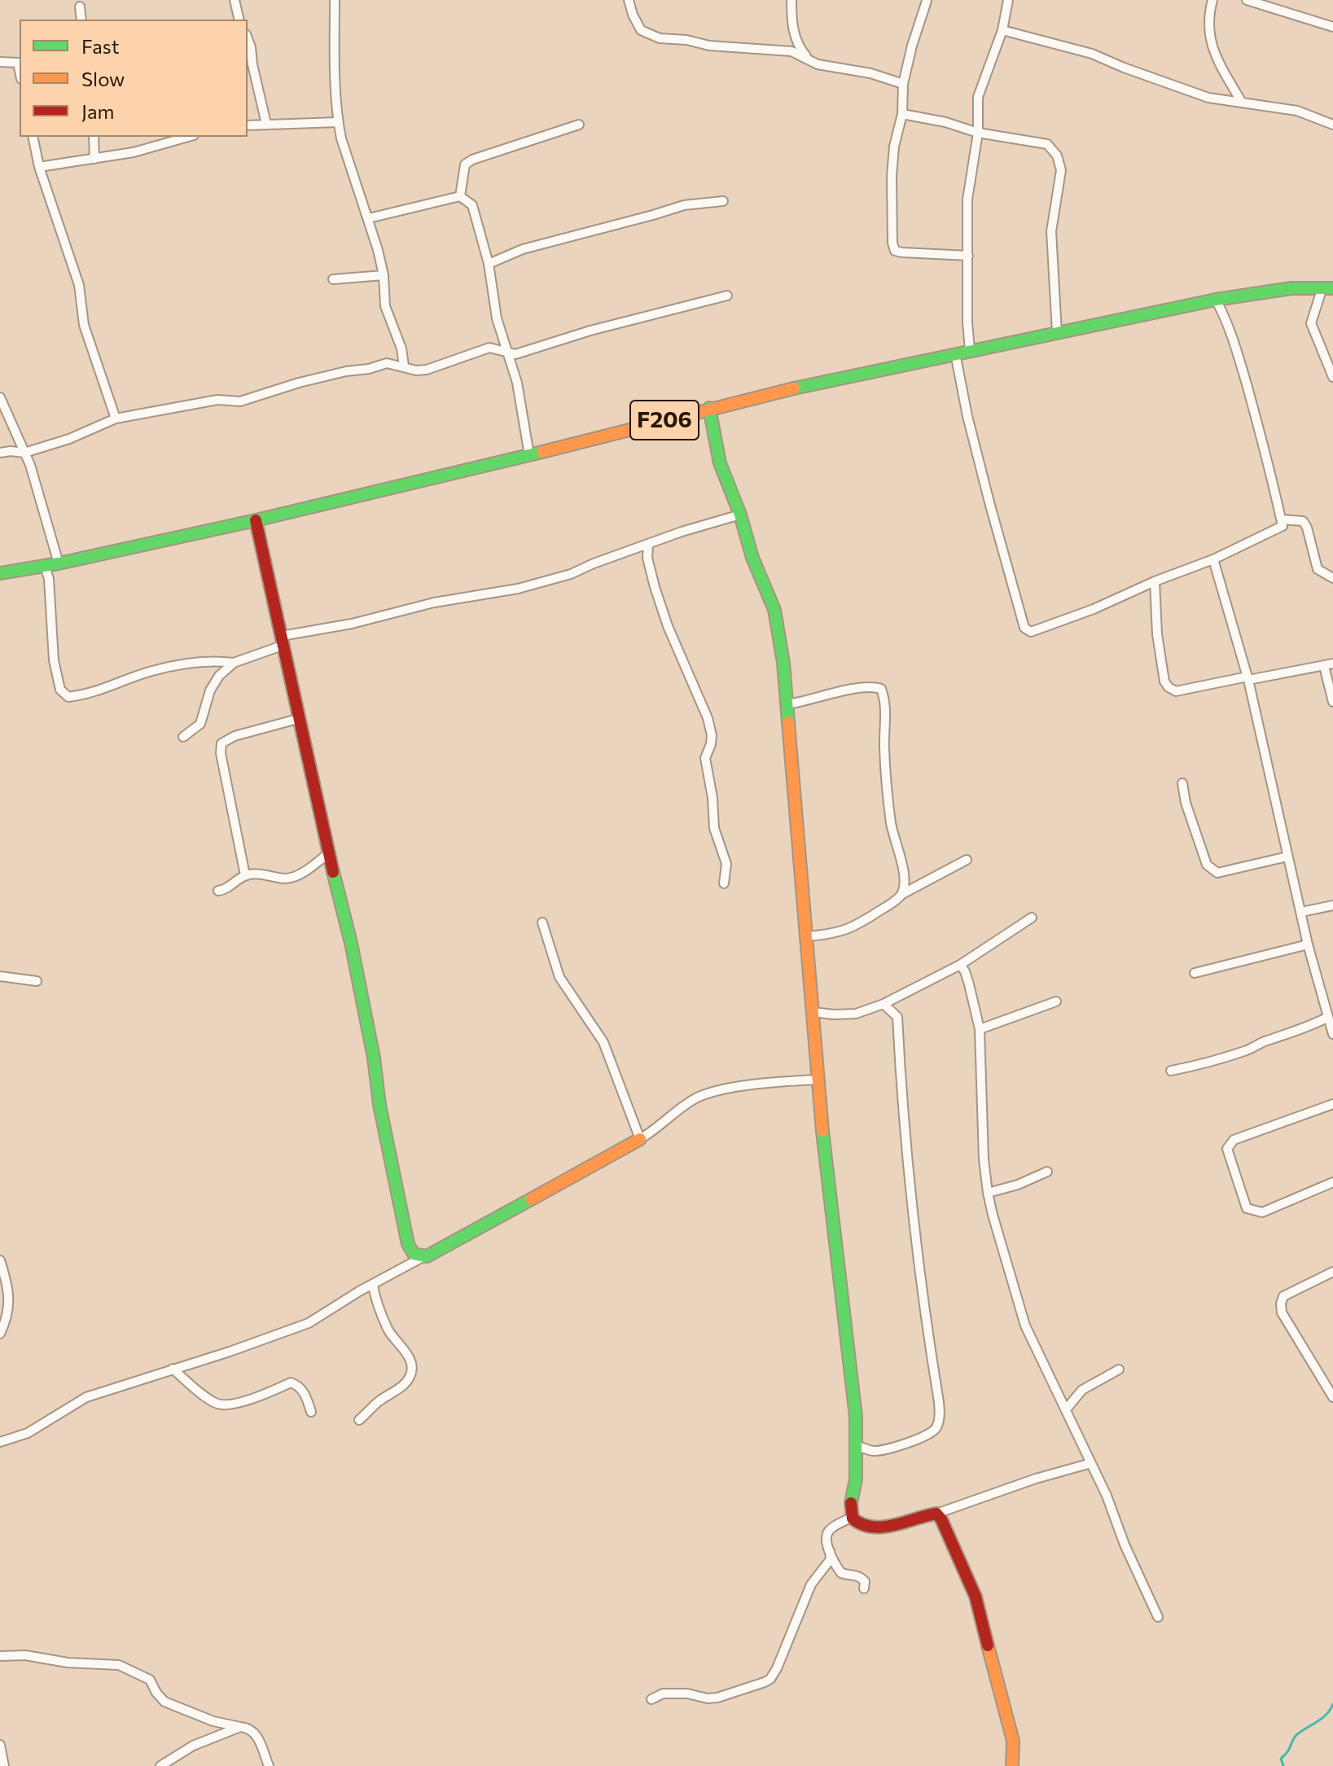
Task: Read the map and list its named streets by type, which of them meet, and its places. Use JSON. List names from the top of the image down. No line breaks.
{"streets":{"street":["F206"]},"legend":["Fast","Slow","Jam"]}
